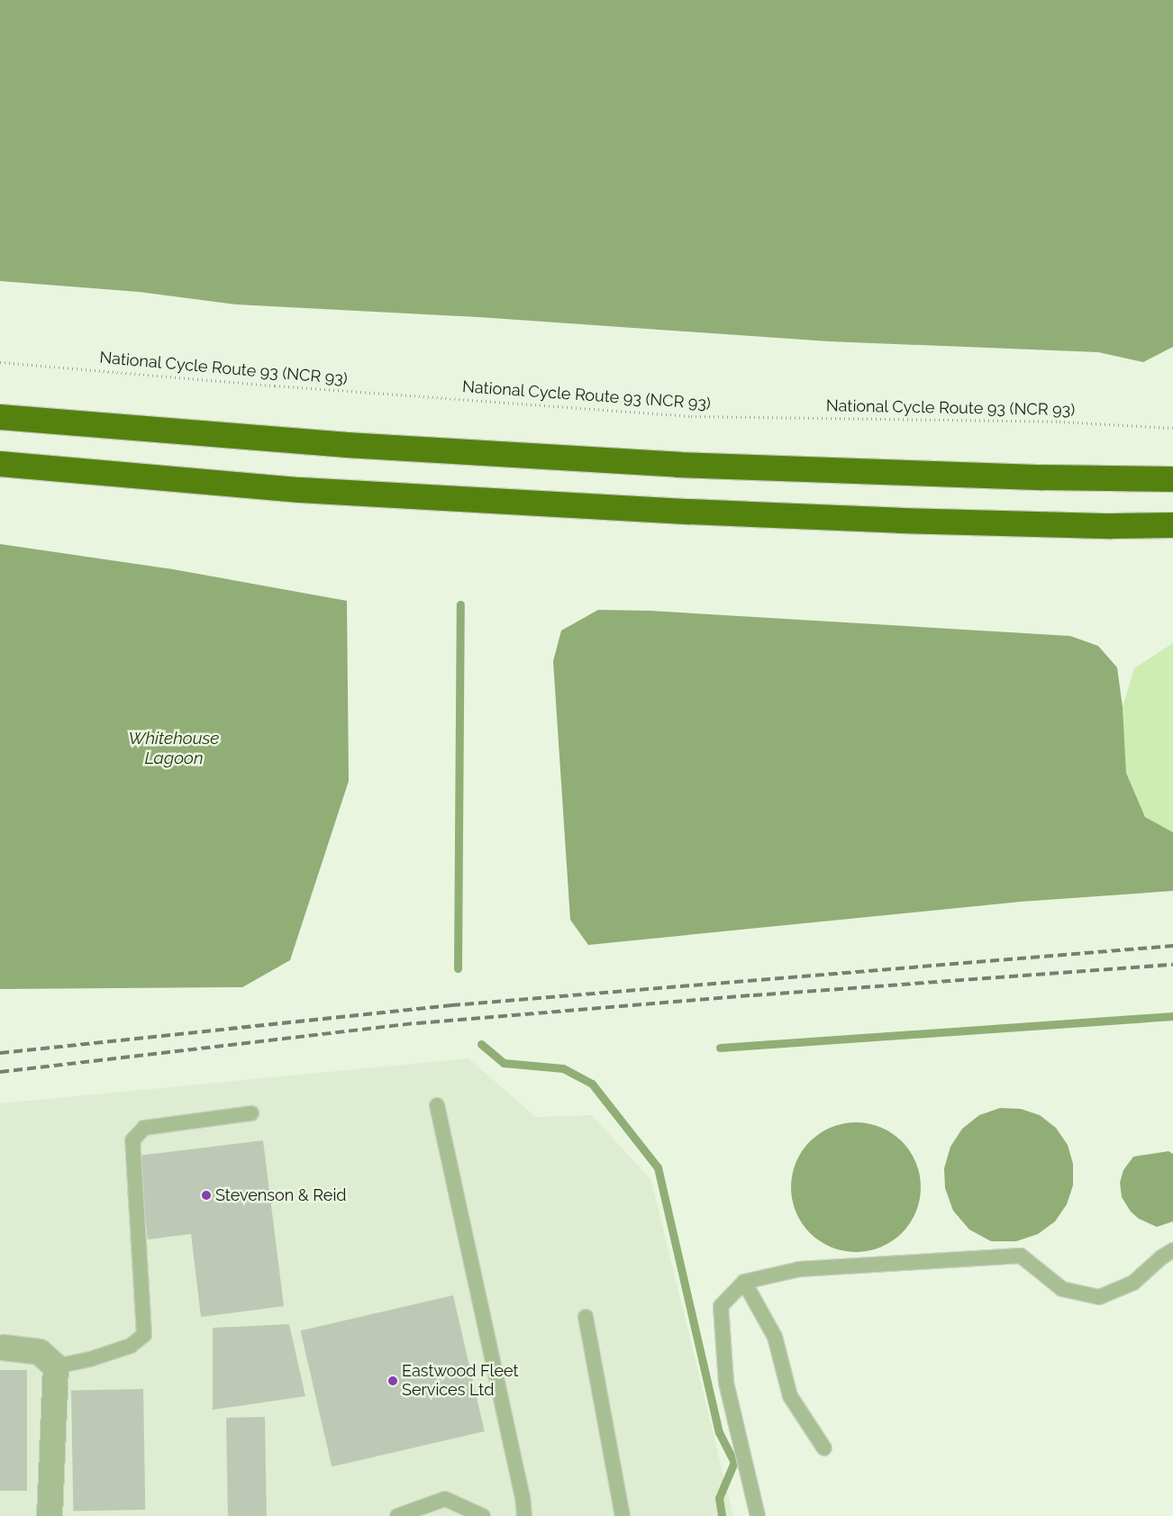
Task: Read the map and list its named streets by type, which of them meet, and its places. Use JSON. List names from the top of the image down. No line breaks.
{"streets":{"path":["National Cycle Route 93 (NCR 93)"]},"water":["Whitehouse Lagoon"],"places":["Stevenson & Reid","Eastwood Fleet Services Ltd"]}
